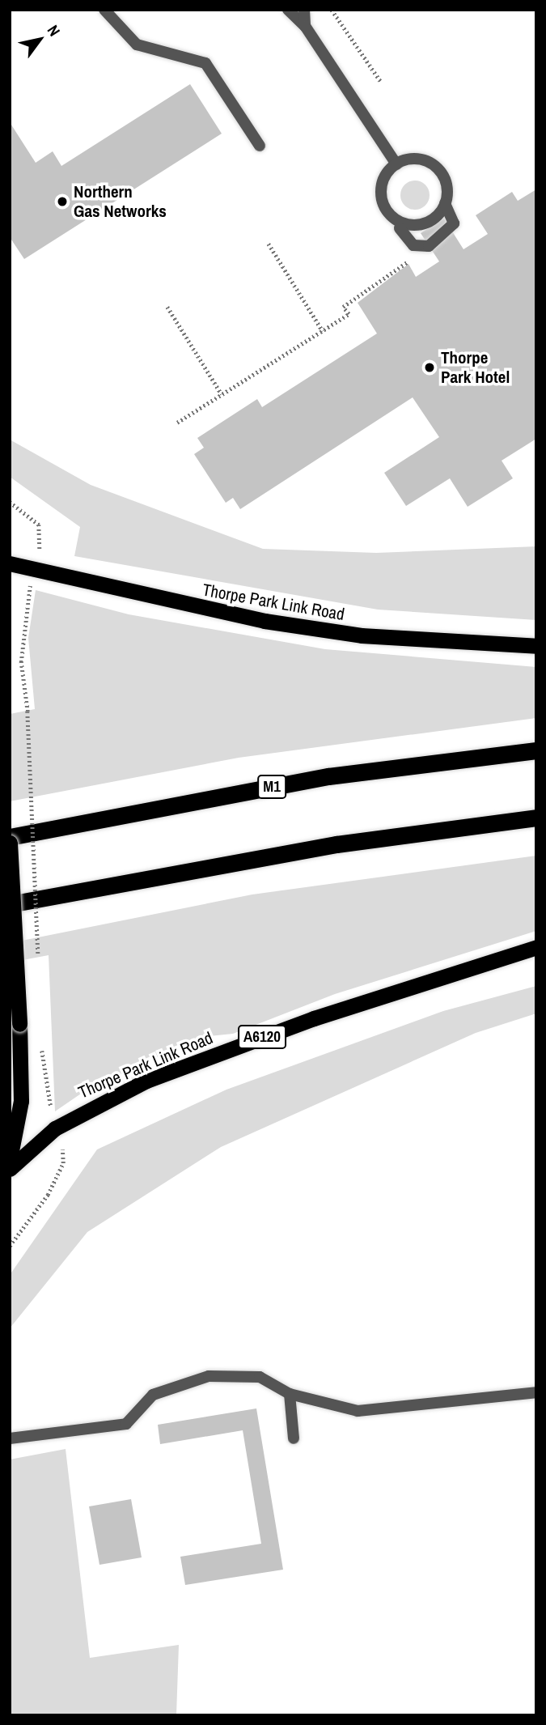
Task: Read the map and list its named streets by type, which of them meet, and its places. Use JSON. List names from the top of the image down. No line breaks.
{"streets":{"highway":["Thorpe Park Link Road","M1","A6120"]},"places":["Northern Gas Networks","Thorpe Park Hotel"],"north":"top right"}
